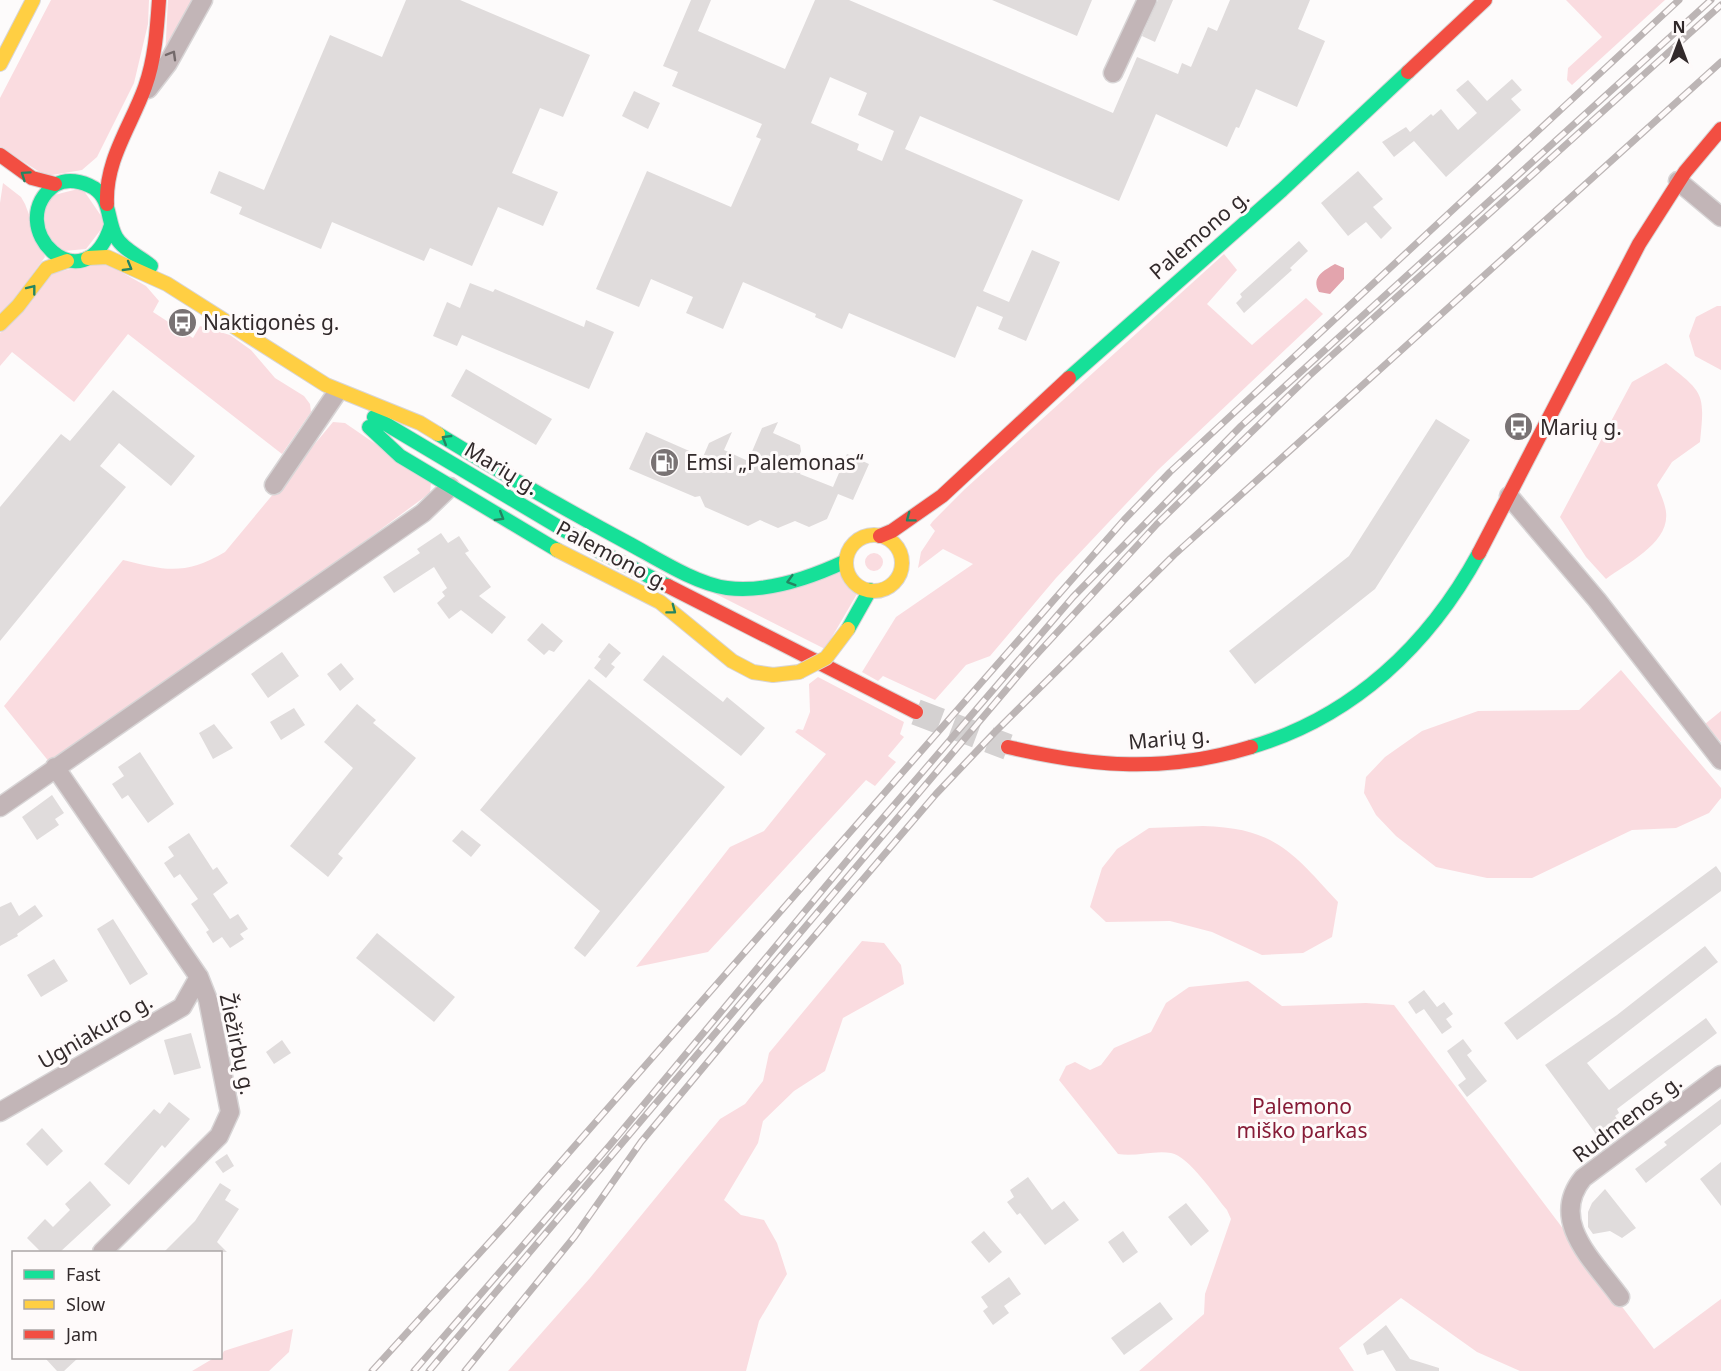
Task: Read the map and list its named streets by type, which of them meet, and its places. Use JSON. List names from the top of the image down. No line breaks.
{"streets":{"main road":["Palemono g.","Marių g."],"street":["Ugniakuro g.","Žiežirbų g.","Rudmenos g."]},"crossings":[["Palemono g.","Marių g."],["Ugniakuro g.","Žiežirbų g."]],"parks":["Palemono miško parkas"],"places":{"bus stop":["Naktigonės g.","Marių g."],"fuel station":["Emsi „Palemonas“"]},"legend":["Fast","Slow","Jam"],"north":"top"}
